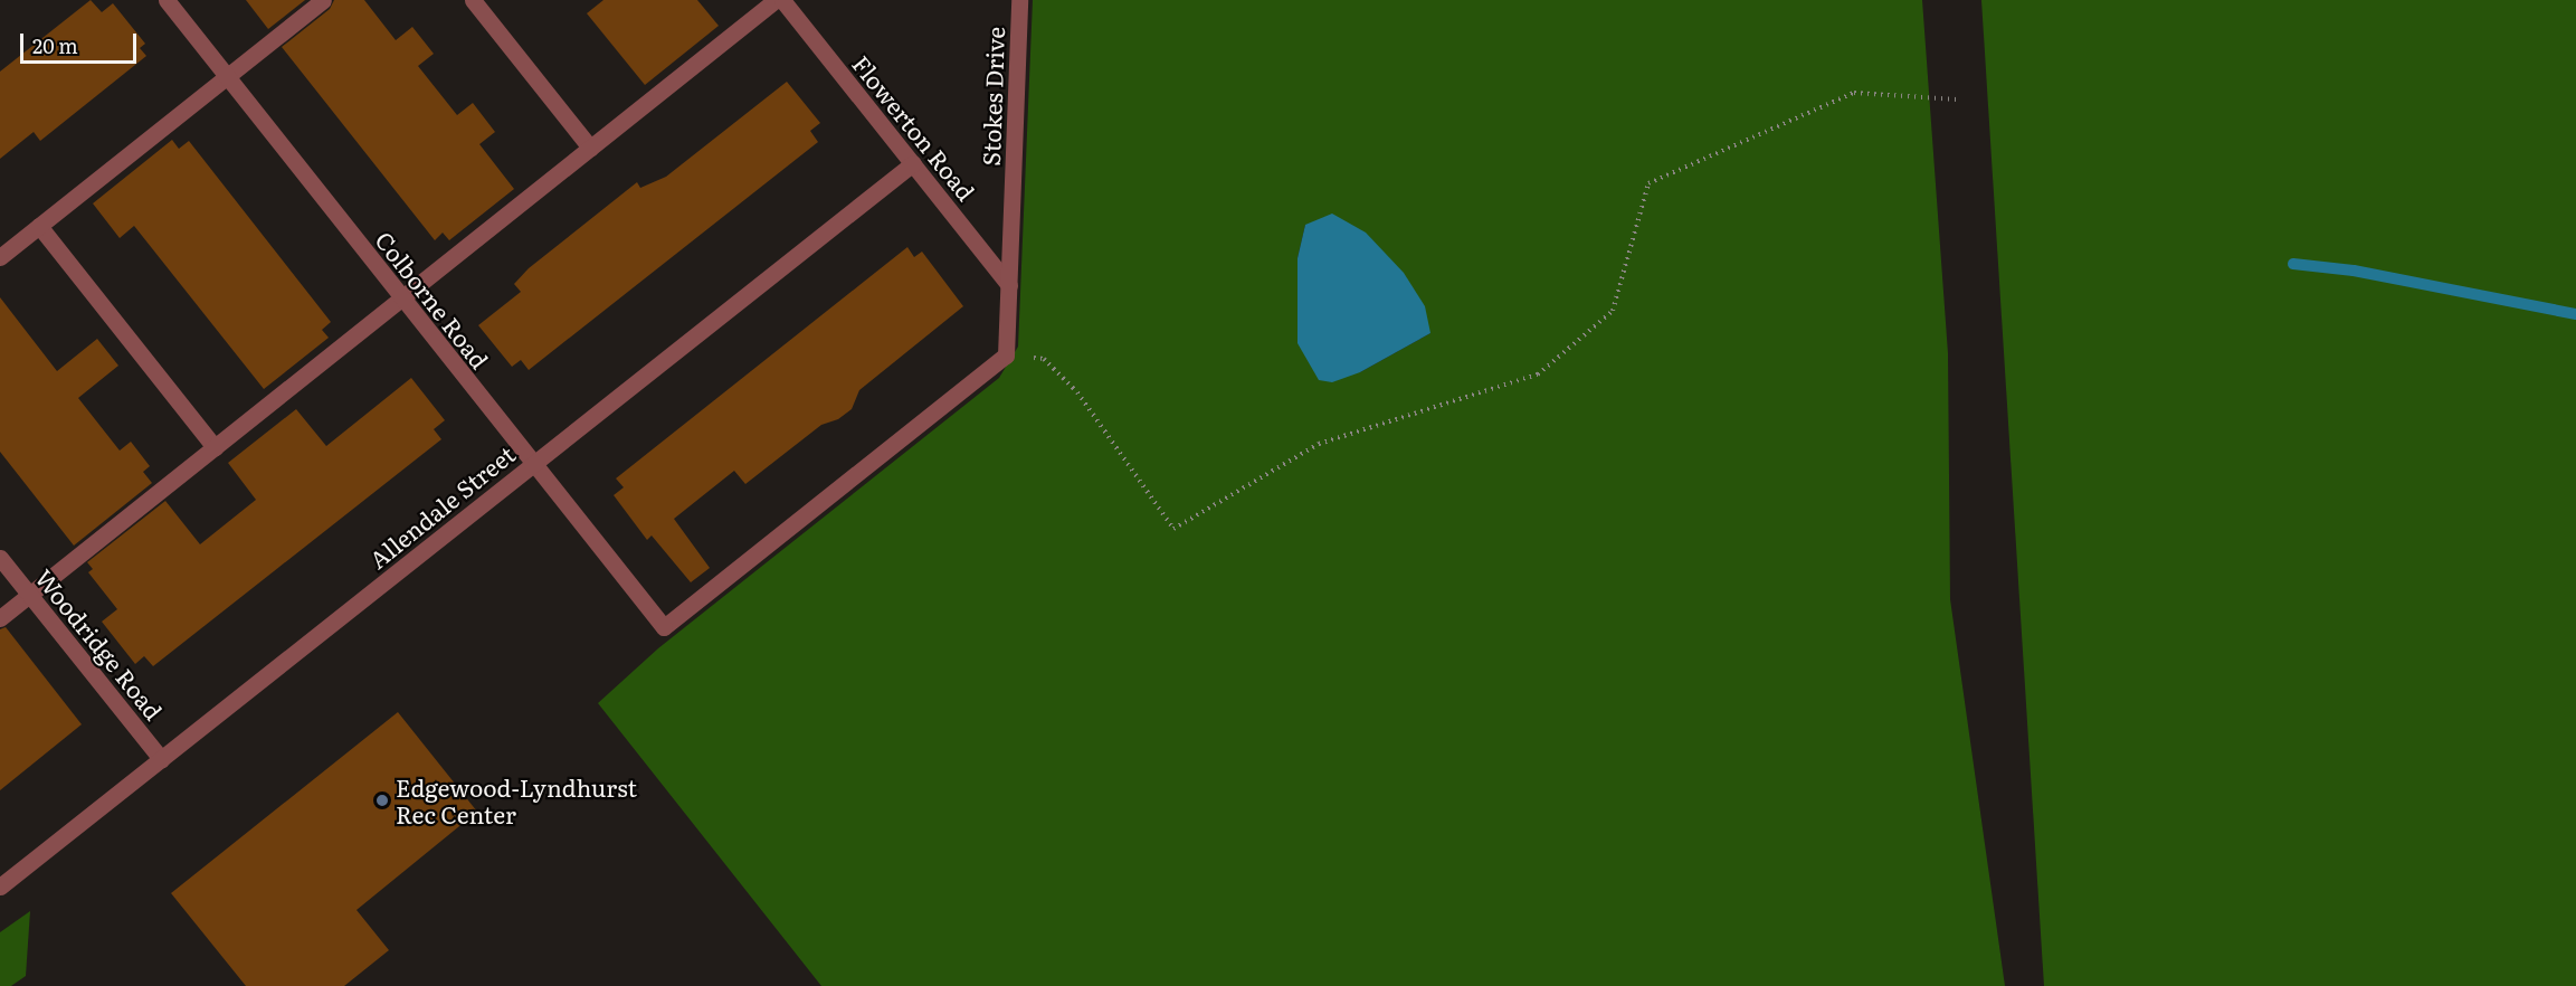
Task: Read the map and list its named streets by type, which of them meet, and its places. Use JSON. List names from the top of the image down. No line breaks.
{"streets":{"street":["Stokes Drive","Flowerton Road","Colborne Road","Allendale Street","Woodridge Road"]},"crossings":[["Stokes Drive","Flowerton Road"],["Stokes Drive","Colborne Road"],["Flowerton Road","Allendale Street"],["Colborne Road","Allendale Street"],["Allendale Street","Woodridge Road"]],"places":["Edgewood-Lyndhurst Rec Center"],"scale_bar":"20 m"}
